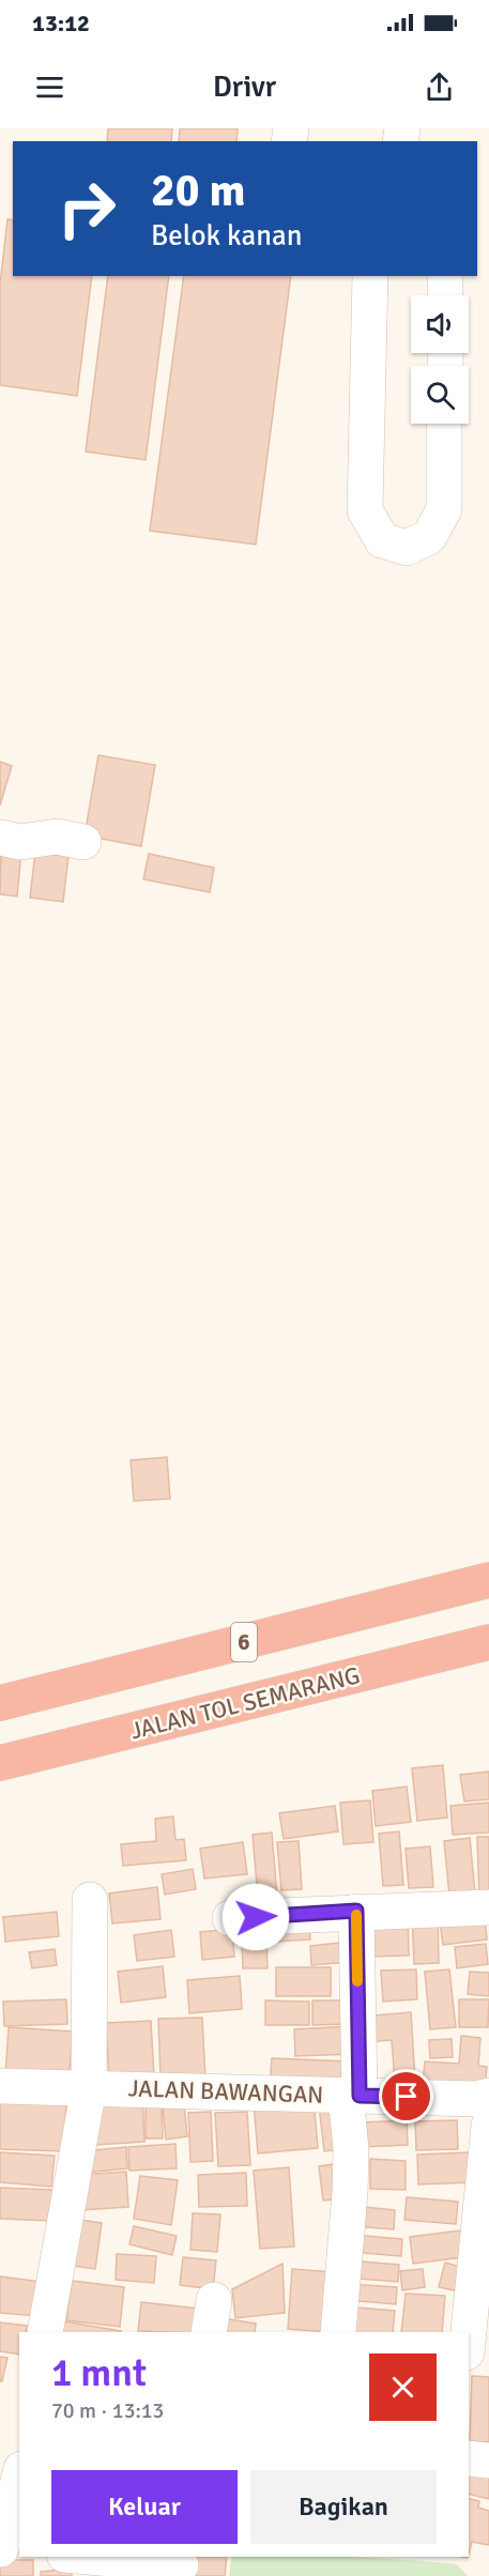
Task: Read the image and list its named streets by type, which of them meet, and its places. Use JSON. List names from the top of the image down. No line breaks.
{"streets":{"highway":["6","JALAN TOL SEMARANG"],"street":["JALAN BAWANGAN"]},"page":{"status":"13:12","header":"Drivr","turn":["20 m","Belok kanan"],"heading":["1 mnt","70 m · 13:13"],"buttons":["Keluar","Bagikan"]}}
